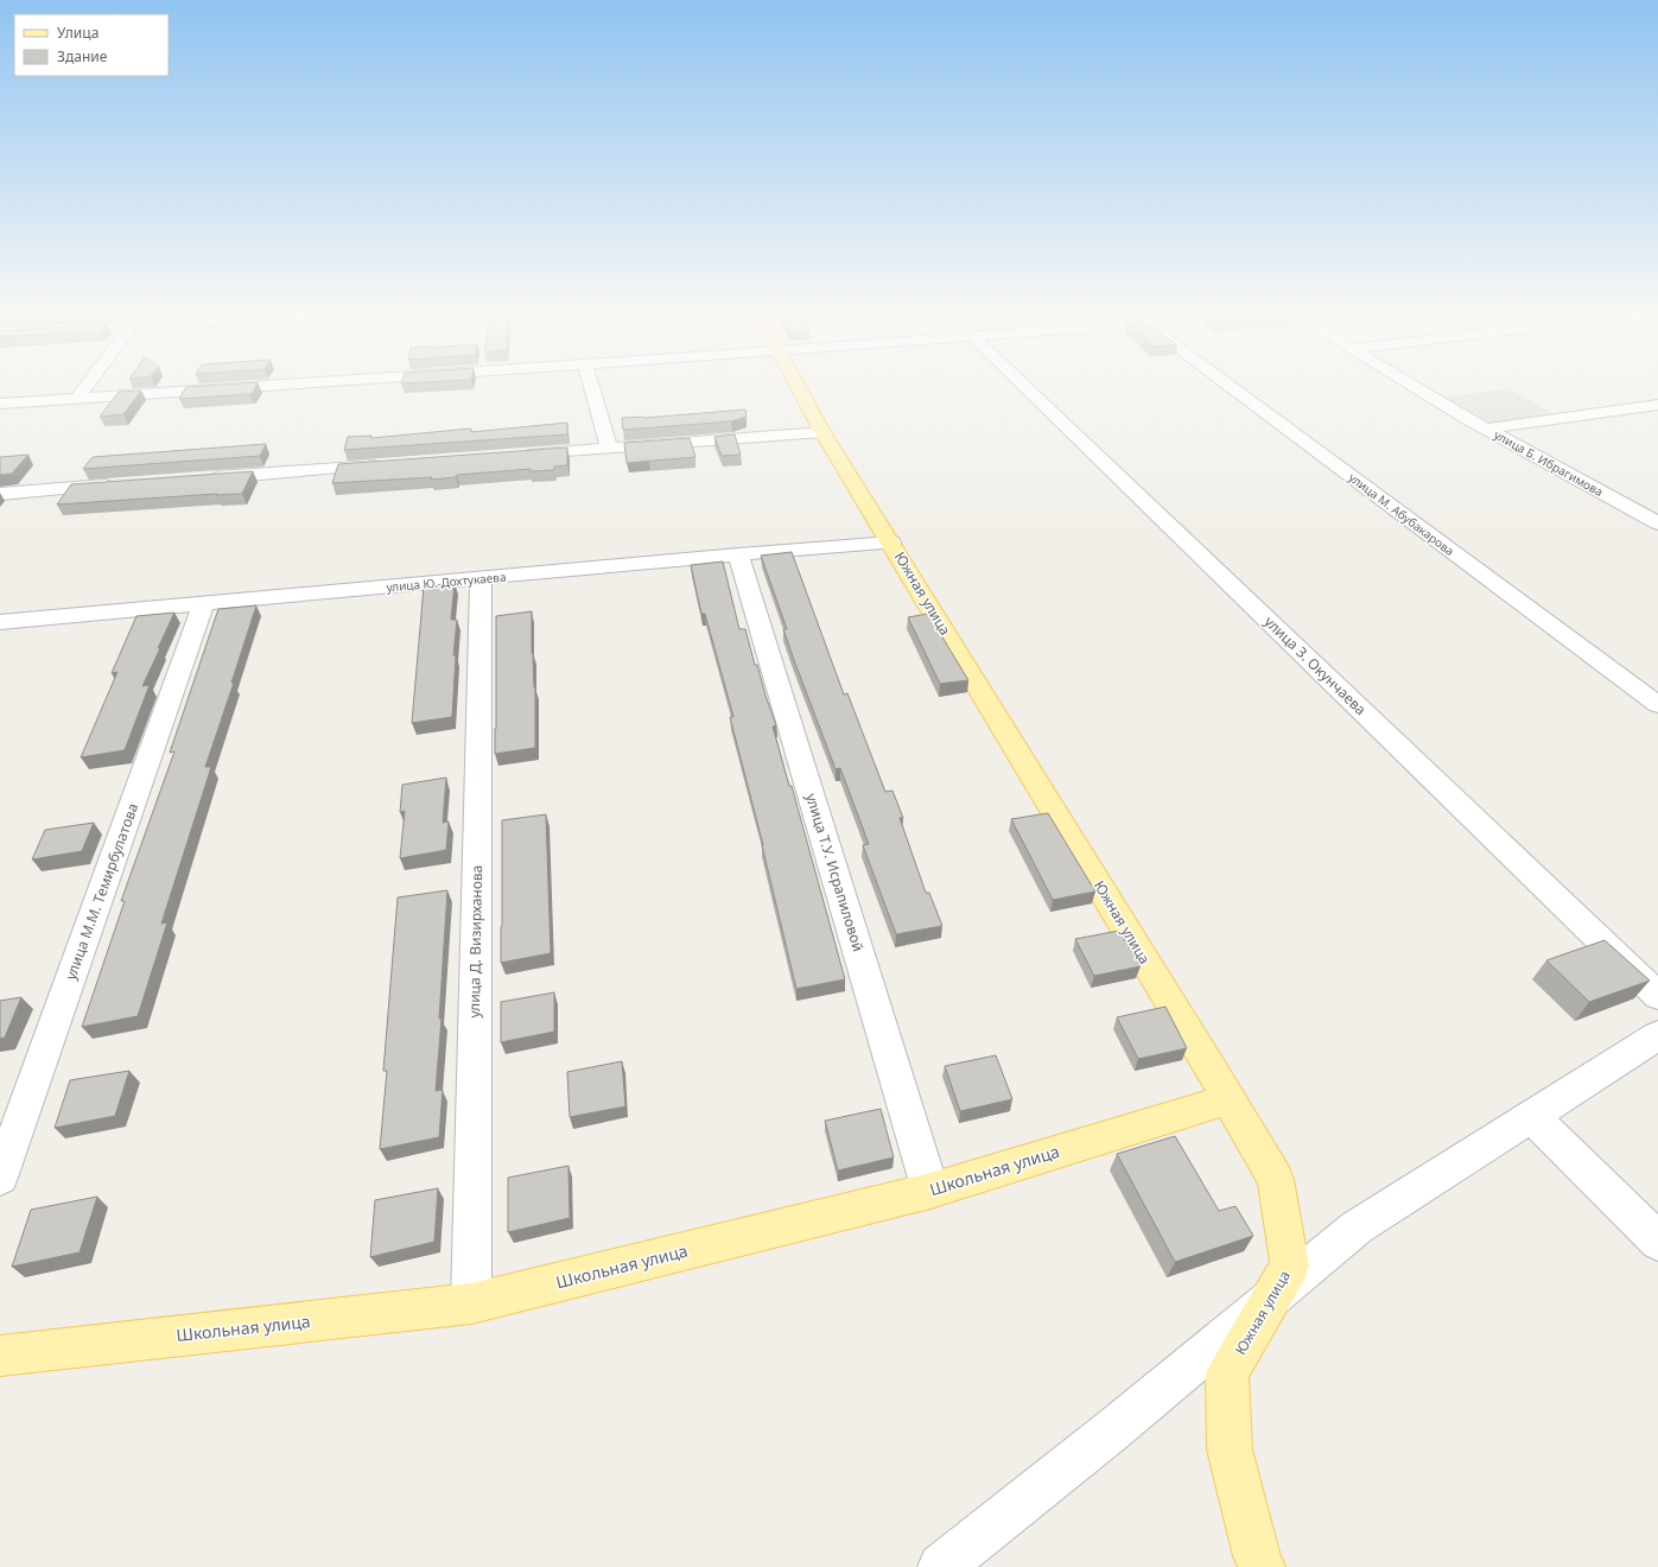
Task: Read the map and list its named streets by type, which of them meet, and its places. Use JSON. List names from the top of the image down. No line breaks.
{"streets":{"main road":["Южная улица","Школьная улица"],"street":["улица Б. Ибрагимова","улица М. Абубакарова","улица Ю. Дохтукаева","улица З. Окунчаева","улица Т.У. Исрапиловой","улица М.М. Темирбулатова","улица Д. Визирханова"]},"crossings":[["улица Ю. Дохтукаева","Южная улица"],["улица Ю. Дохтукаева","улица Т.У. Исрапиловой"],["улица Ю. Дохтукаева","улица М.М. Темирбулатова"],["улица Ю. Дохтукаева","улица Д. Визирханова"],["Южная улица","Школьная улица"],["улица Т.У. Исрапиловой","Школьная улица"],["улица Д. Визирханова","Школьная улица"]],"legend":["Улица","Здание"]}
